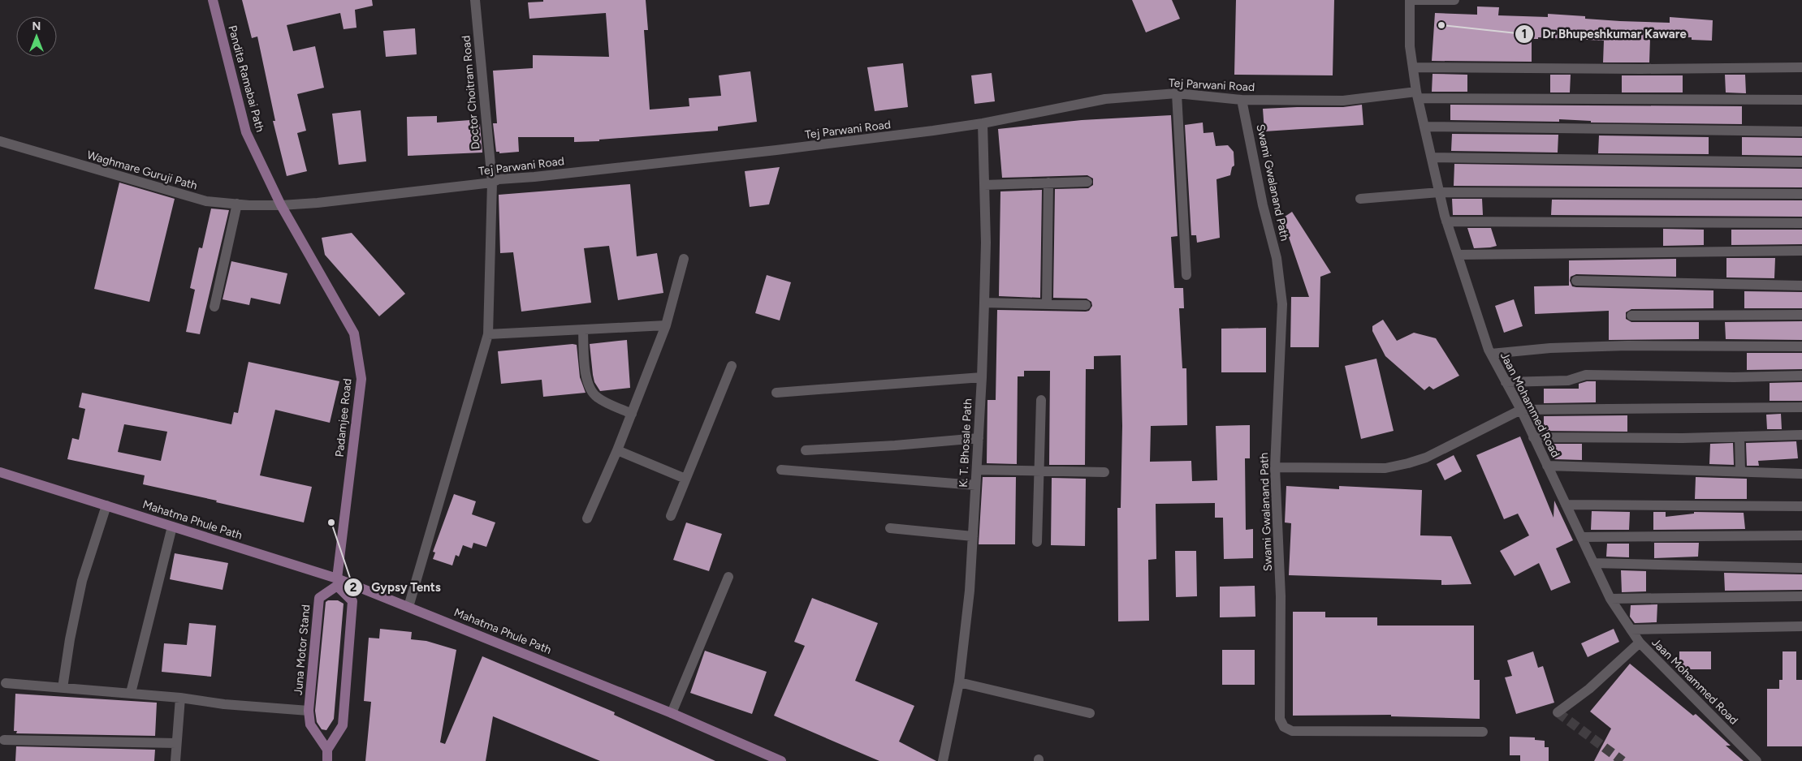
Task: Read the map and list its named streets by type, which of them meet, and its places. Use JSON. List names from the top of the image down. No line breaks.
{"streets":{"street":["Pandita Ramabai Path","Tej Parwani Road","Doctor Choitram Road","Waghmare Guruji Path","Swami Gwalanand Path","Jaan Mohammed Road","Padamjee Road","K. T. Bhosale Path","Mahatma Phule Path","Juna Motor Stand"]},"crossings":[["Pandita Ramabai Path","Tej Parwani Road"],["Pandita Ramabai Path","Waghmare Guruji Path"],["Pandita Ramabai Path","Padamjee Road"],["Tej Parwani Road","Doctor Choitram Road"],["Tej Parwani Road","Waghmare Guruji Path"],["Tej Parwani Road","Swami Gwalanand Path"],["Tej Parwani Road","Jaan Mohammed Road"],["Tej Parwani Road","Padamjee Road"],["Tej Parwani Road","K. T. Bhosale Path"],["Doctor Choitram Road","Mahatma Phule Path"],["Waghmare Guruji Path","Padamjee Road"],["Padamjee Road","Mahatma Phule Path"],["Padamjee Road","Juna Motor Stand"],["Mahatma Phule Path","Juna Motor Stand"]],"places":["Dr Bhupeshkumar Kaware","Gypsy Tents"],"north":"top"}
